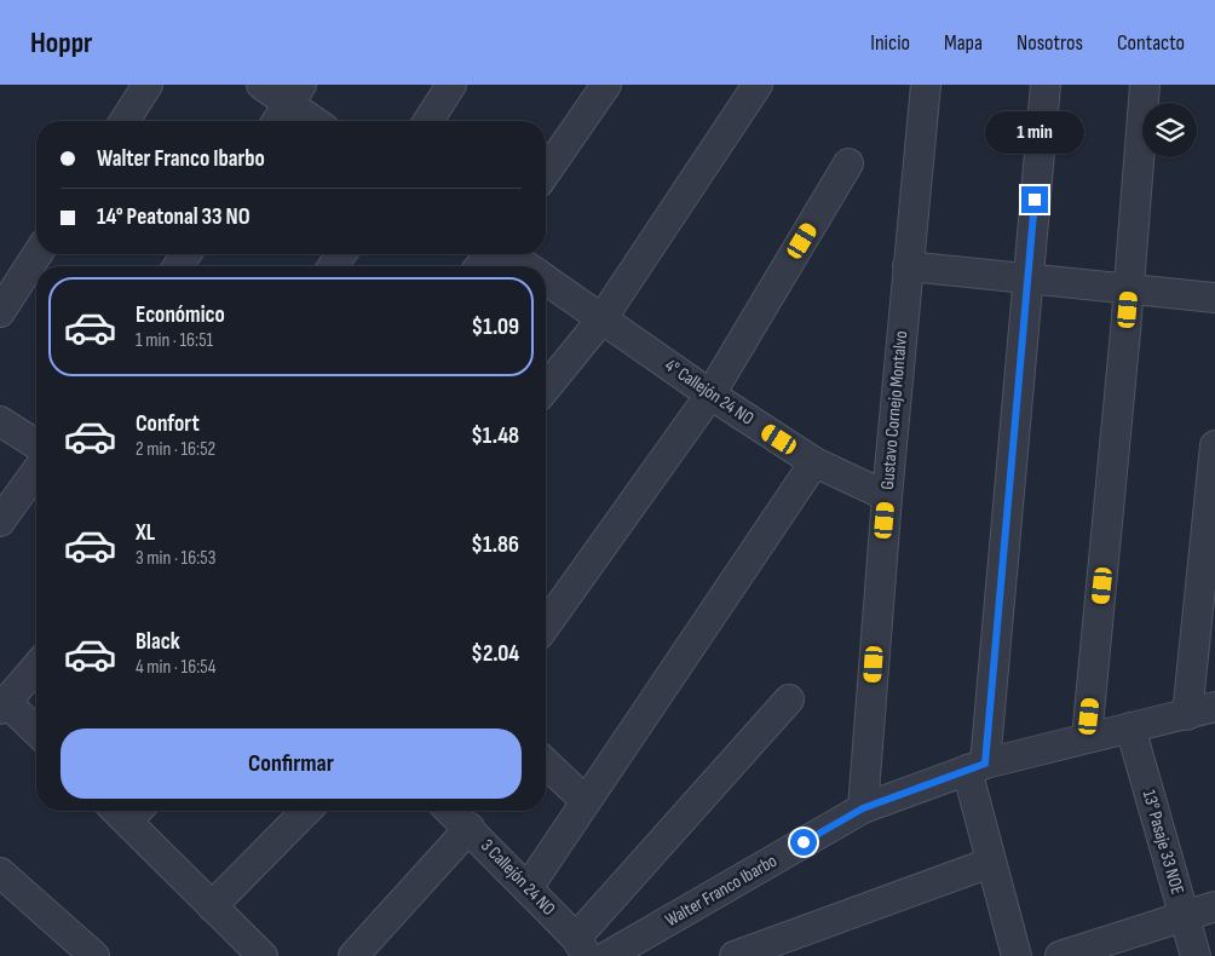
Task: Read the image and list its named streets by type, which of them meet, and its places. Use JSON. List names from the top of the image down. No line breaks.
{"streets":{"street":["4° Callejón 24 NO","Gustavo Cornejo Montalvo","13° Pasaje 33 NOE","3 Callejón 24 NO","Walter Franco Ibarbo"]},"crossings":[["4° Callejón 24 NO","Gustavo Cornejo Montalvo"],["Gustavo Cornejo Montalvo","Walter Franco Ibarbo"],["13° Pasaje 33 NOE","Walter Franco Ibarbo"]],"page":{"header":"Hoppr","nav":["Inicio","Mapa","Nosotros","Contacto"],"bubble":"1 min","banner":["Walter Franco Ibarbo","14° Peatonal 33 NO"],"list":[{"name":"Económico","note":"1 min · 16:51","value":"$1.09"},{"name":"Confort","note":"2 min · 16:52","value":"$1.48"},{"name":"XL","note":"3 min · 16:53","value":"$1.86"},{"name":"Black","note":"4 min · 16:54","value":"$2.04"}],"buttons":"Confirmar"}}
